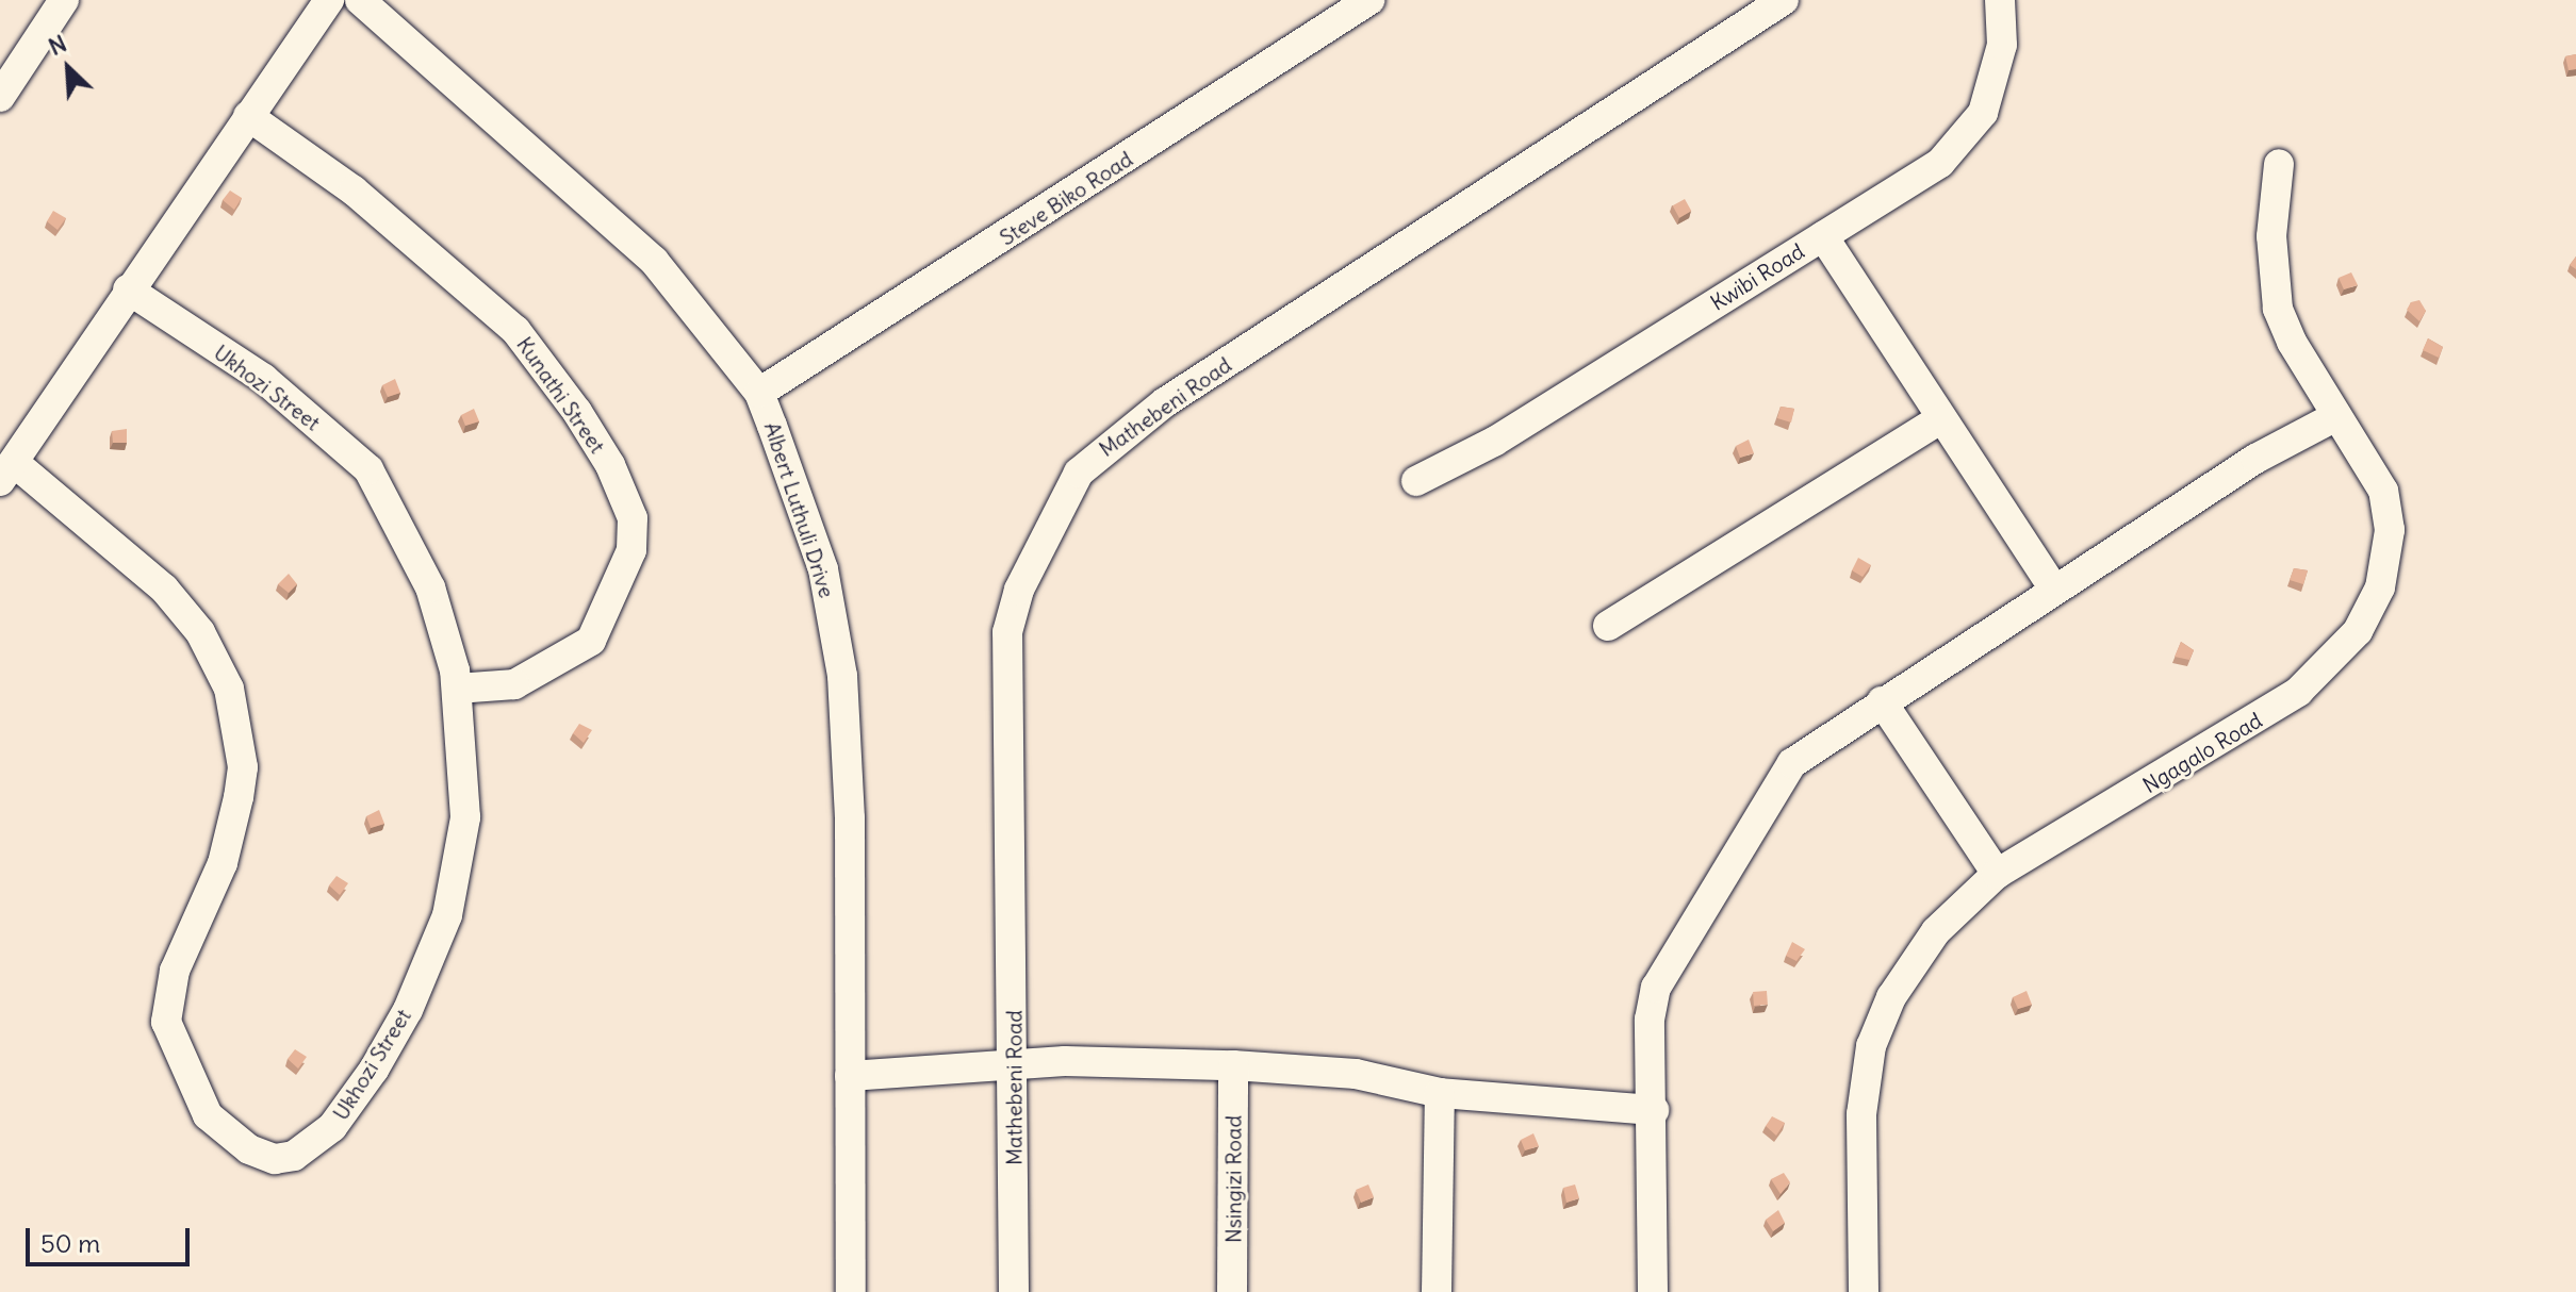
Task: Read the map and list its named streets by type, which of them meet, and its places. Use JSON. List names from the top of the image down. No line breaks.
{"streets":{"street":["Steve Biko Road","Kwibi Road","Ukhozi Street","Kunathi Street","Mathebeni Road","Albert Luthuli Drive","Ngagalo Road","Nsingizi Road"]},"crossings":[["Steve Biko Road","Albert Luthuli Drive"],["Ukhozi Street","Kunathi Street"]],"scale_bar":"50 m","north":"top left"}
